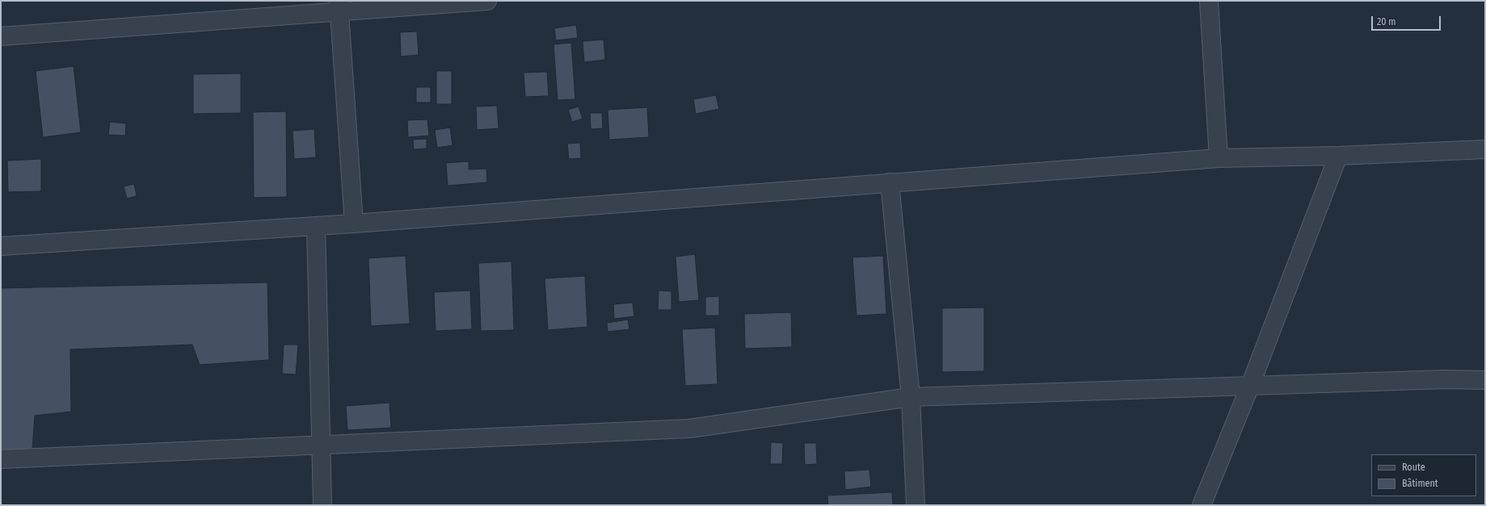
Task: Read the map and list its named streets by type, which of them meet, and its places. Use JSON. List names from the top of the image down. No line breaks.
{"legend":["Route","Bâtiment"],"scale_bar":"20 m"}
